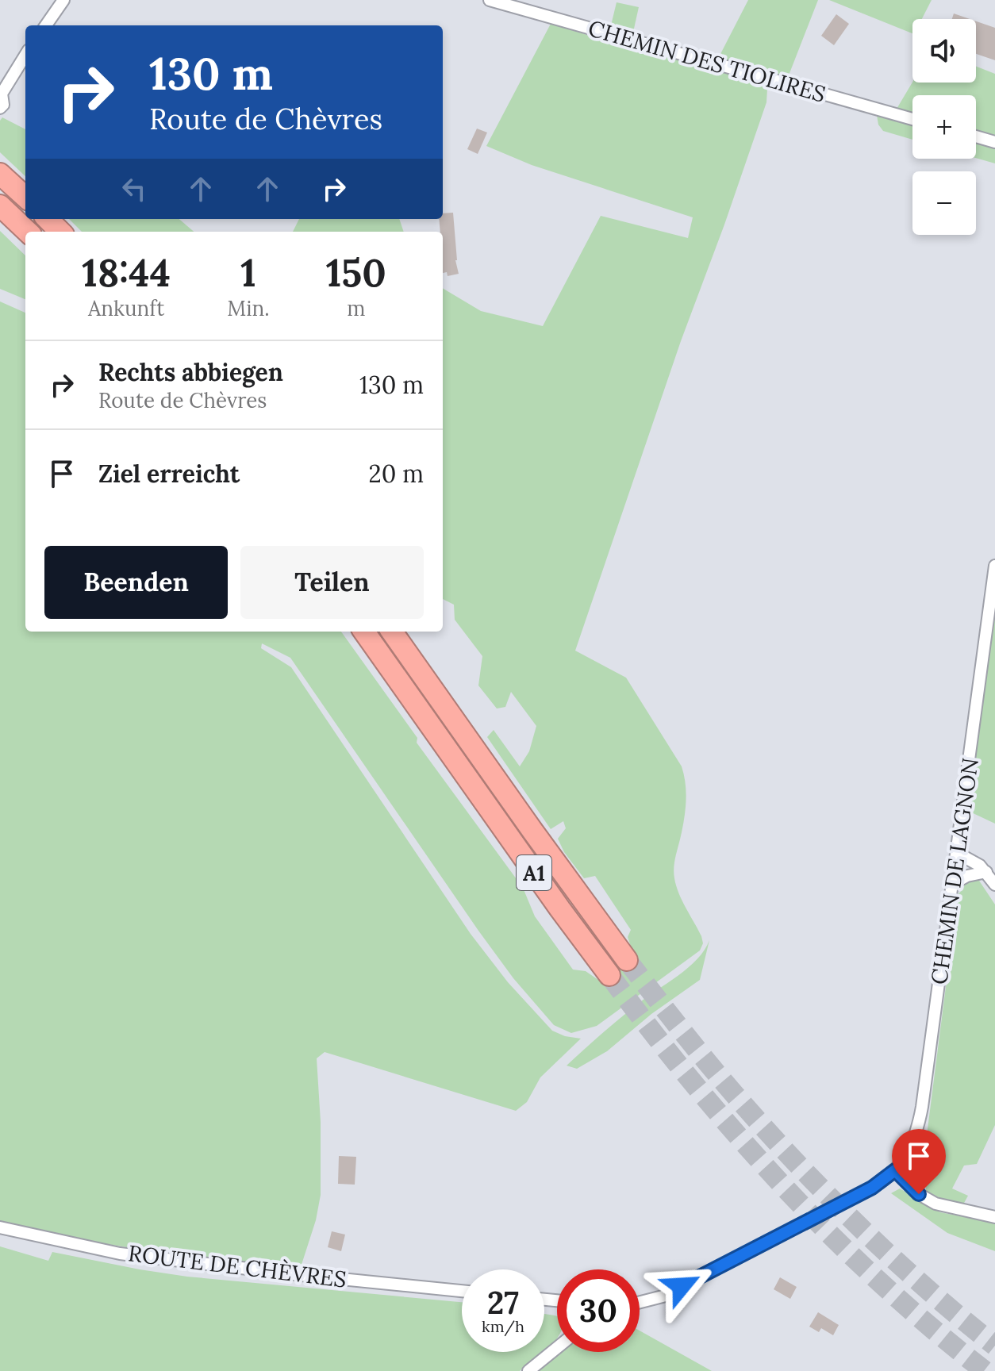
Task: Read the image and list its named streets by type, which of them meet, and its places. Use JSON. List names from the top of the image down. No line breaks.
{"streets":{"highway":["A1"],"street":["CHEMIN DES TIOLIRES","CHEMIN DE LAGNON","ROUTE DE CHÈVRES"]},"page":{"map_buttons":["+","−"],"turn":["130 m","Route de Chèvres"],"eta":["18:44","Ankunft","1","Min.","150","m"],"list":[{"name":"Rechts abbiegen","note":"Route de Chèvres","value":"130 m"},{"name":"Ziel erreicht","value":"20 m"}],"buttons":["Beenden","Teilen"],"speed":"27 km/h","limit":"30"}}
